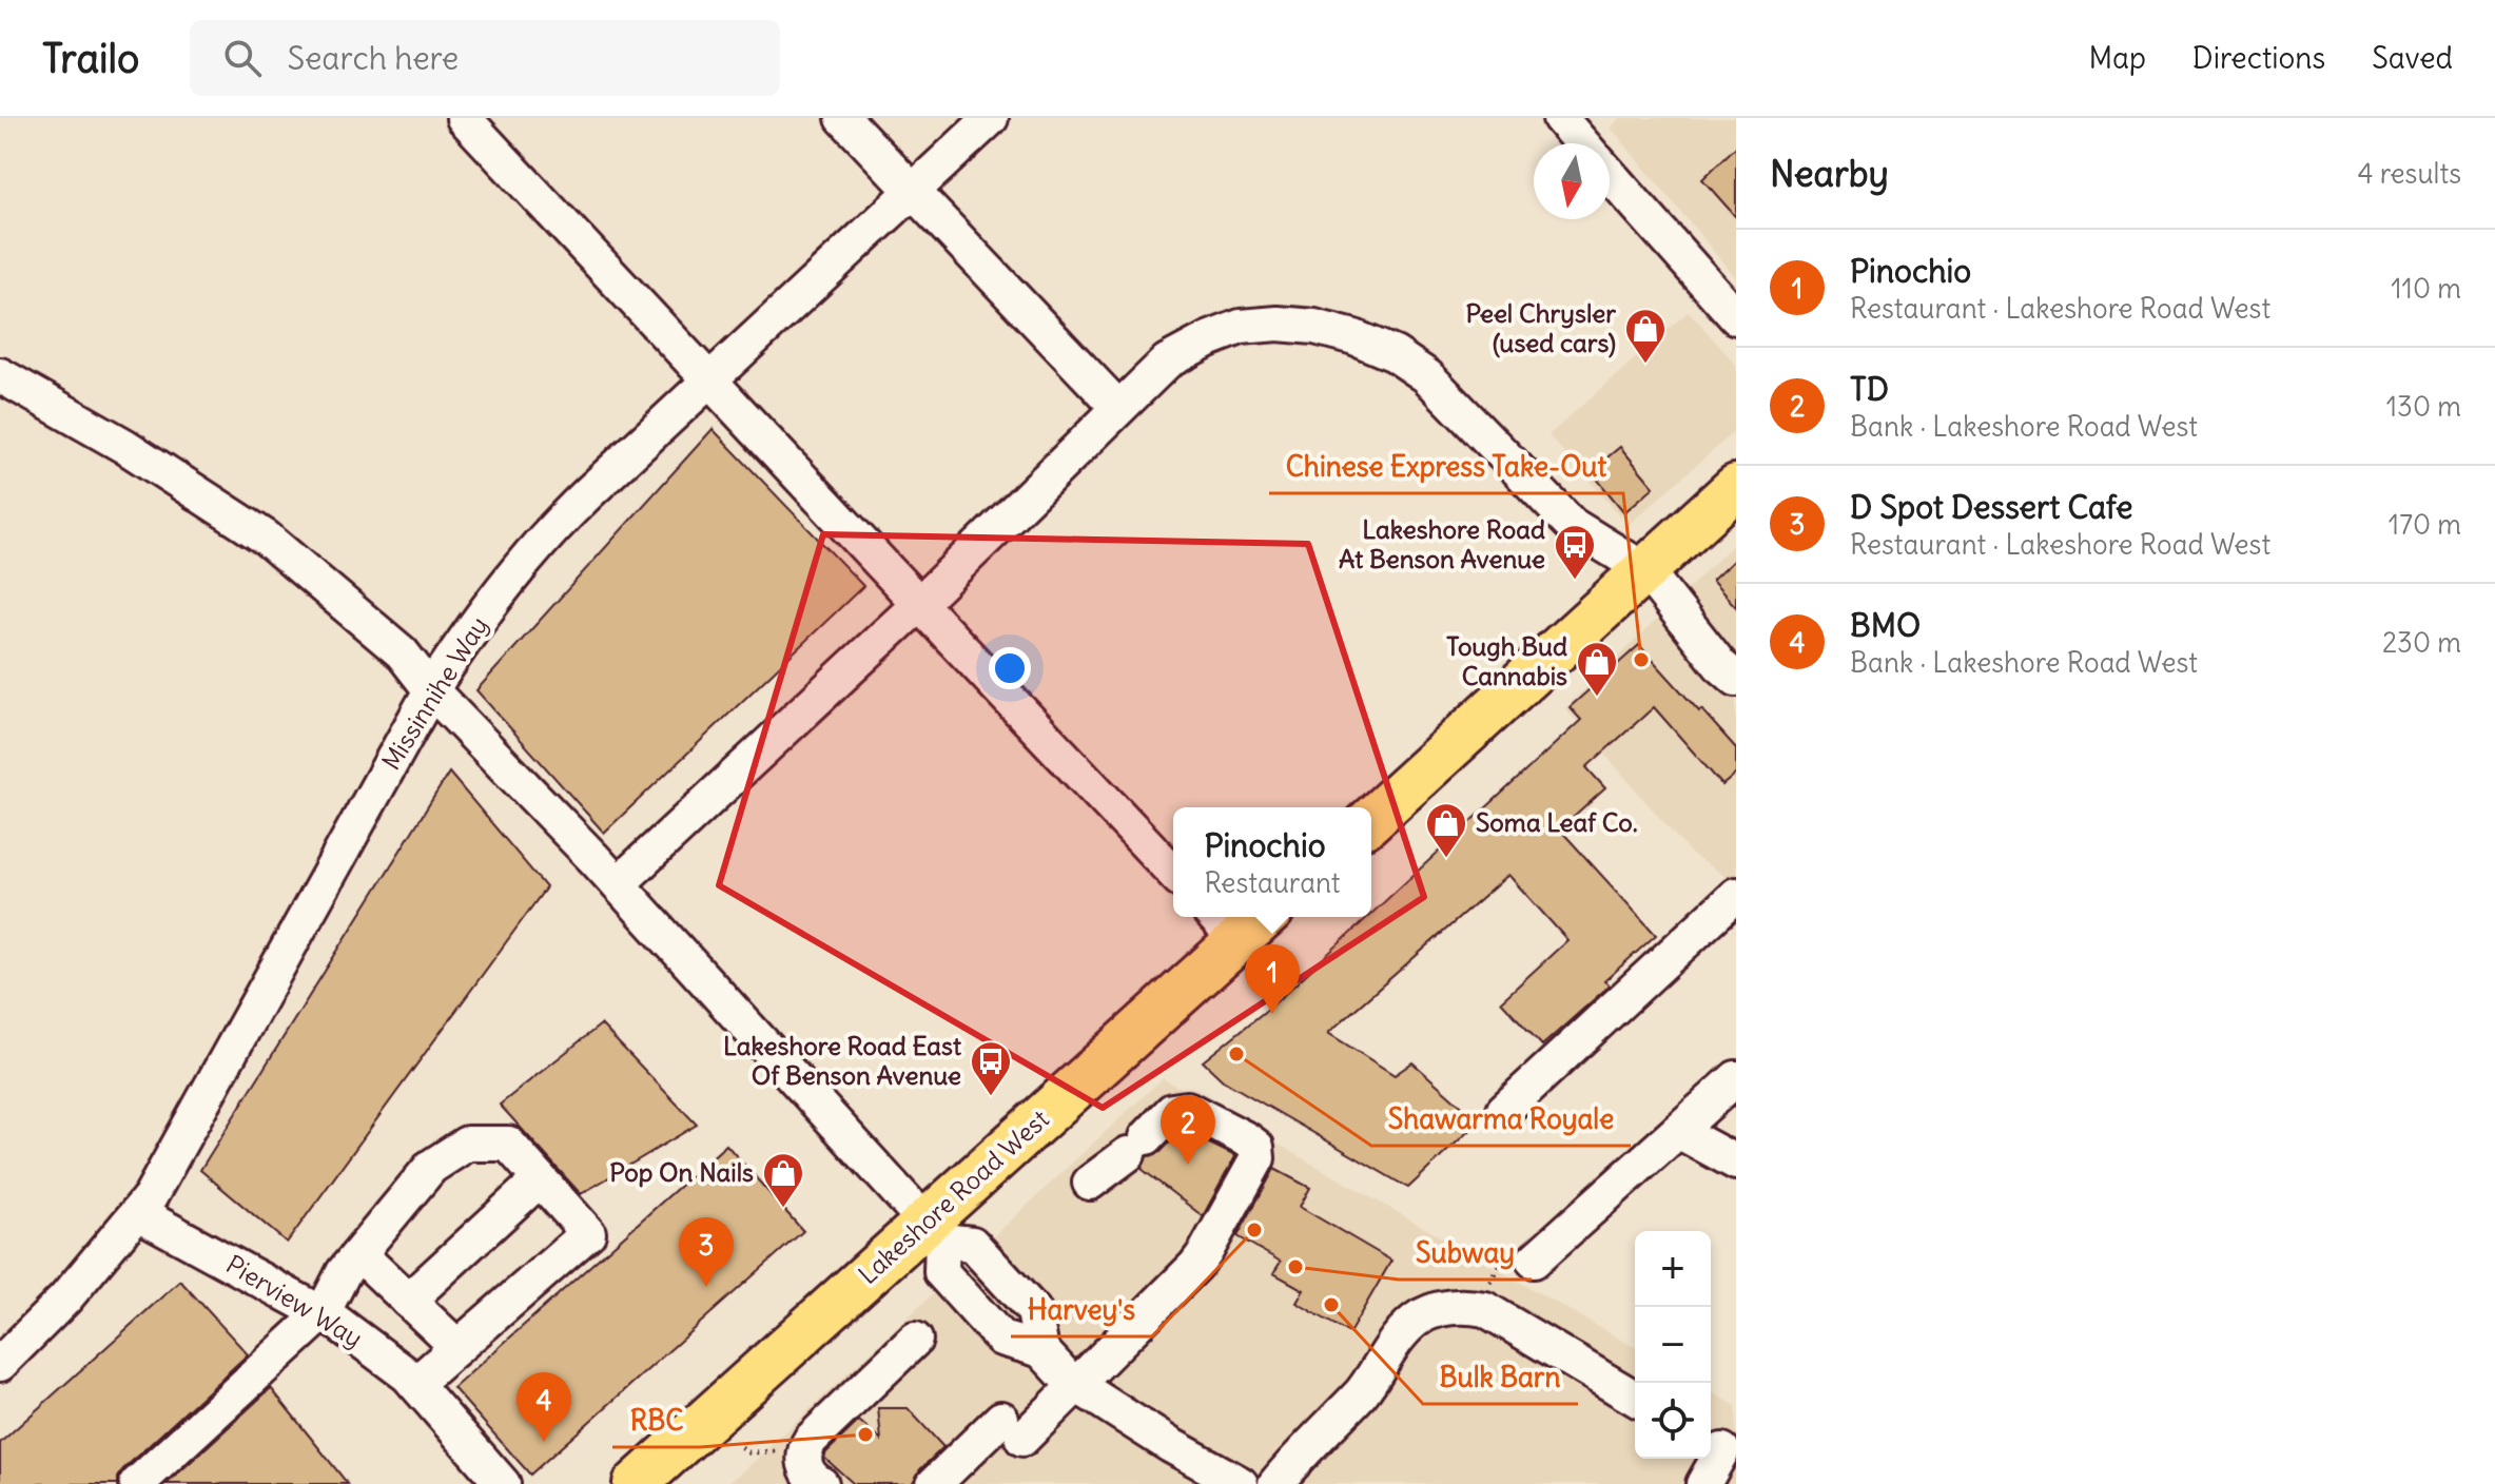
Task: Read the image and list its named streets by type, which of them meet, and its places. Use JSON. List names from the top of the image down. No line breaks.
{"streets":{"main road":["Lakeshore Road West"],"street":["Missinnihe Way","Pierview Way"]},"crossings":[["Missinnihe Way","Pierview Way"]],"places":{"shop":["Peel Chrysler (used cars)","Tough Bud Cannabis","Soma Leaf Co.","Pop On Nails"],"bus stop":["Lakeshore Road At Benson Avenue","Lakeshore Road East Of Benson Avenue"],"other":["Chinese Express Take-Out","Shawarma Royale","Harvey's","Subway","Bulk Barn","RBC"]},"north":"bottom","page":{"header":"Trailo","search":"Search here","nav":["Map","Directions","Saved"],"heading":["Nearby","4 results"],"list":[{"mark":"1","name":"Pinochio","note":"Restaurant · Lakeshore Road West","value":"110 m"},{"mark":"2","name":"TD","note":"Bank · Lakeshore Road West","value":"130 m"},{"mark":"3","name":"D Spot Dessert Cafe","note":"Restaurant · Lakeshore Road West","value":"170 m"},{"mark":"4","name":"BMO","note":"Bank · Lakeshore Road West","value":"230 m"}],"popup":["Pinochio","Restaurant"],"pins":["1","2","3","4"],"map_buttons":["+","−"]}}
